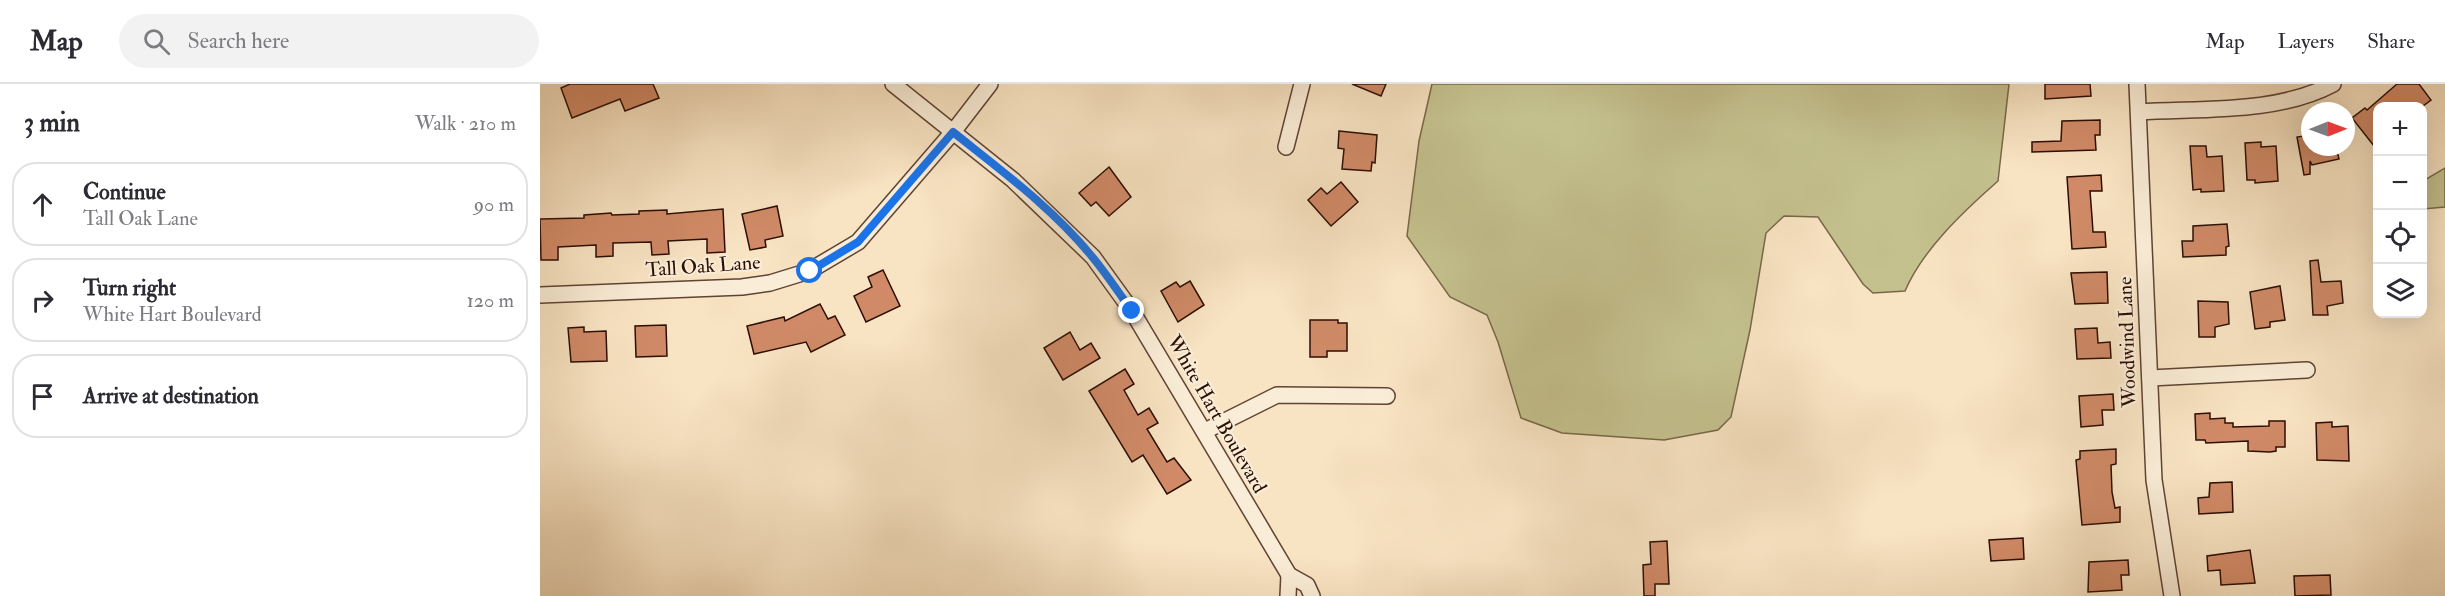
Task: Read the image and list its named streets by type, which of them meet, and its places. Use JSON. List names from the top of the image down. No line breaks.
{"streets":{"street":["Tall Oak Lane","Woodwind Lane","White Hart Boulevard"]},"crossings":[["Tall Oak Lane","White Hart Boulevard"]],"north":"right","page":{"header":"Map","search":"Search here","nav":["Map","Layers","Share"],"heading":["3 min","Walk · 210 m"],"map_buttons":["+","−"],"list":[["Continue","Tall Oak Lane","90 m"],["Turn right","White Hart Boulevard","120 m"],"Arrive at destination"]}}
